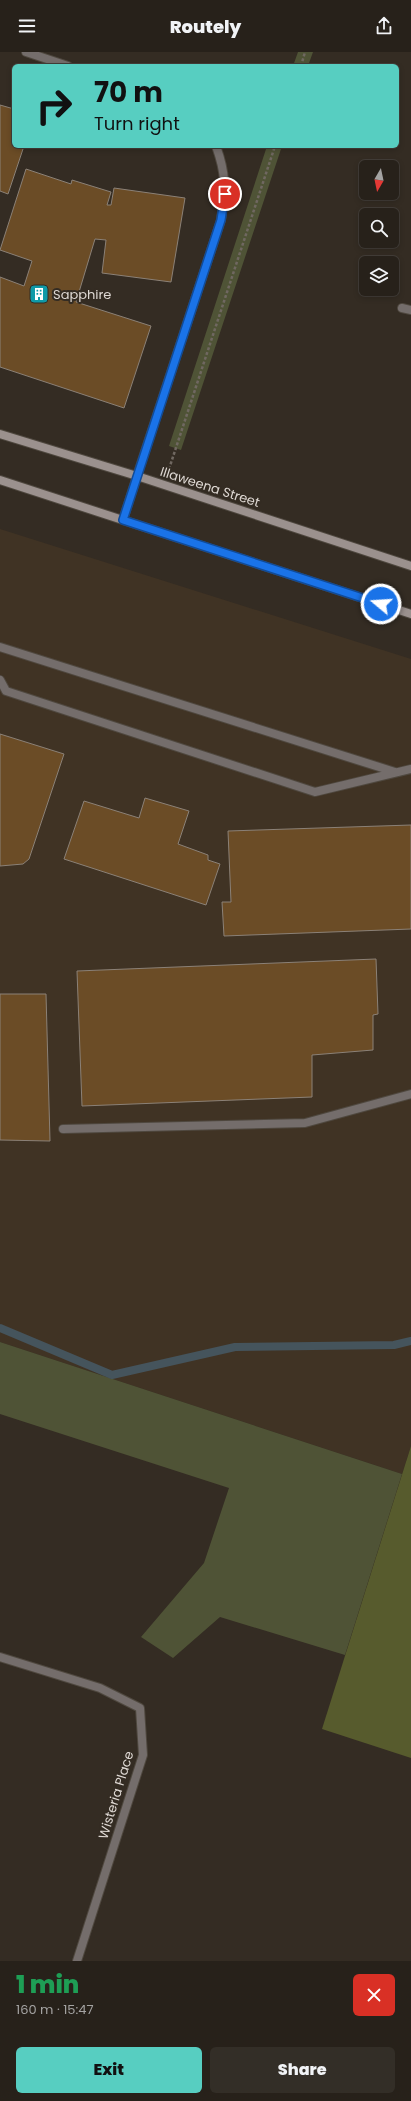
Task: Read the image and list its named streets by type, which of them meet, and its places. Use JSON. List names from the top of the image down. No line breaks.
{"streets":{"main road":["Illaweena Street"],"street":["Wisteria Place"]},"places":{"building":["Sapphire"]},"north":"bottom","page":{"header":"Routely","turn":["70 m","Turn right"],"heading":["1 min","160 m · 15:47"],"buttons":["Exit","Share"]}}
